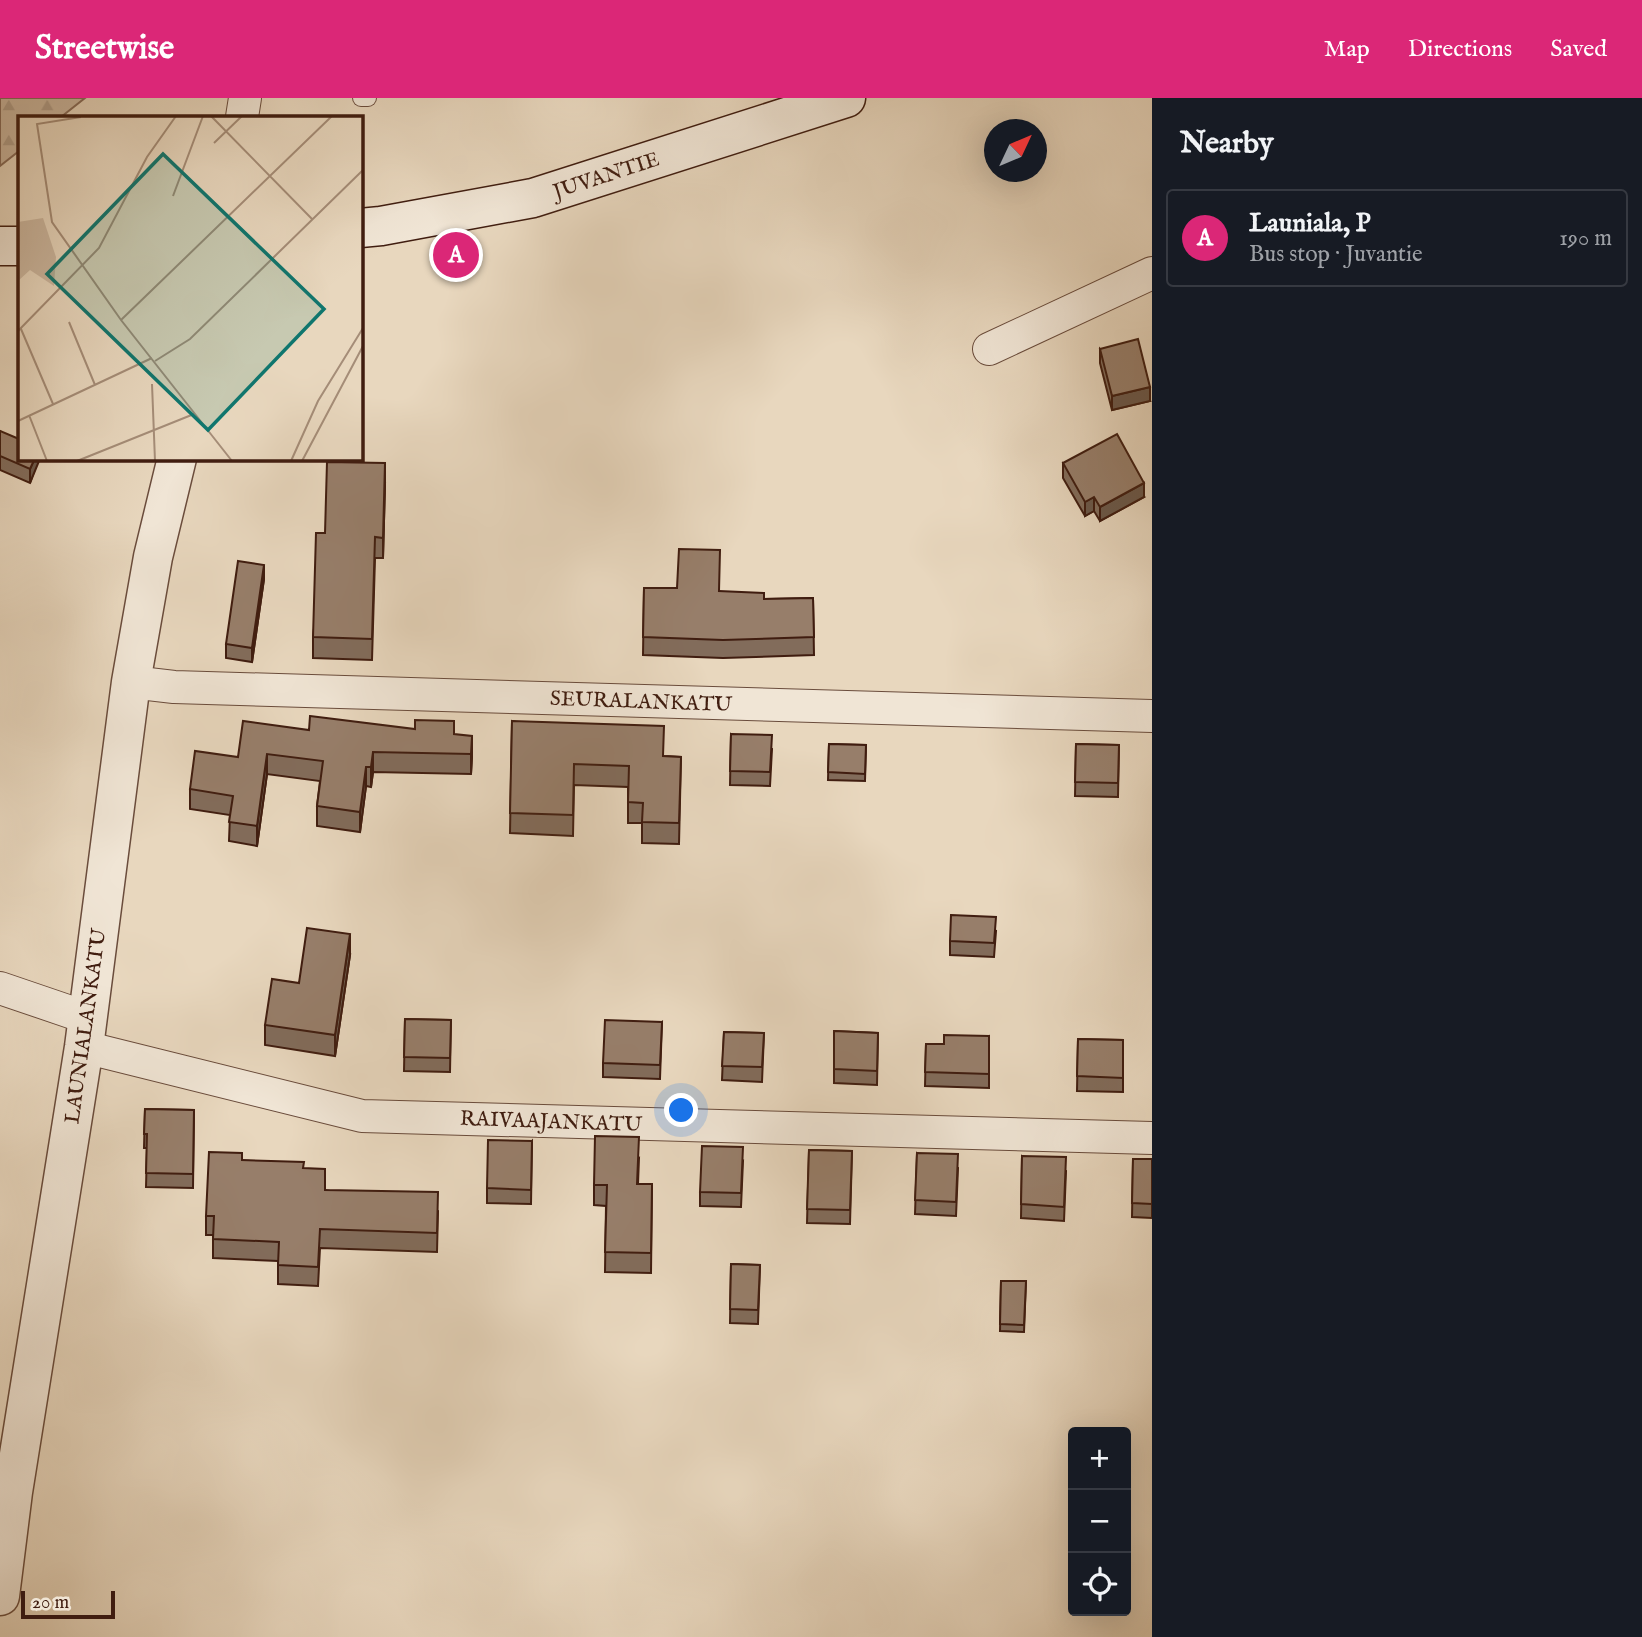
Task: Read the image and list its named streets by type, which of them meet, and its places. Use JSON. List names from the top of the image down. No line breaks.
{"streets":{"street":["JUVANTIE","SEURALANKATU","LAUNIALANKATU","RAIVAAJANKATU"]},"crossings":[["SEURALANKATU","LAUNIALANKATU"],["LAUNIALANKATU","RAIVAAJANKATU"]],"scale_bar":"20 m","north":"top right","page":{"header":"Streetwise","nav":["Map","Directions","Saved"],"heading":"Nearby","list":[{"mark":"A","name":"Launiala, P","note":"Bus stop · Juvantie","value":"190 m"}],"pins":"A","map_buttons":["+","−"],"scale":"20 m"}}
